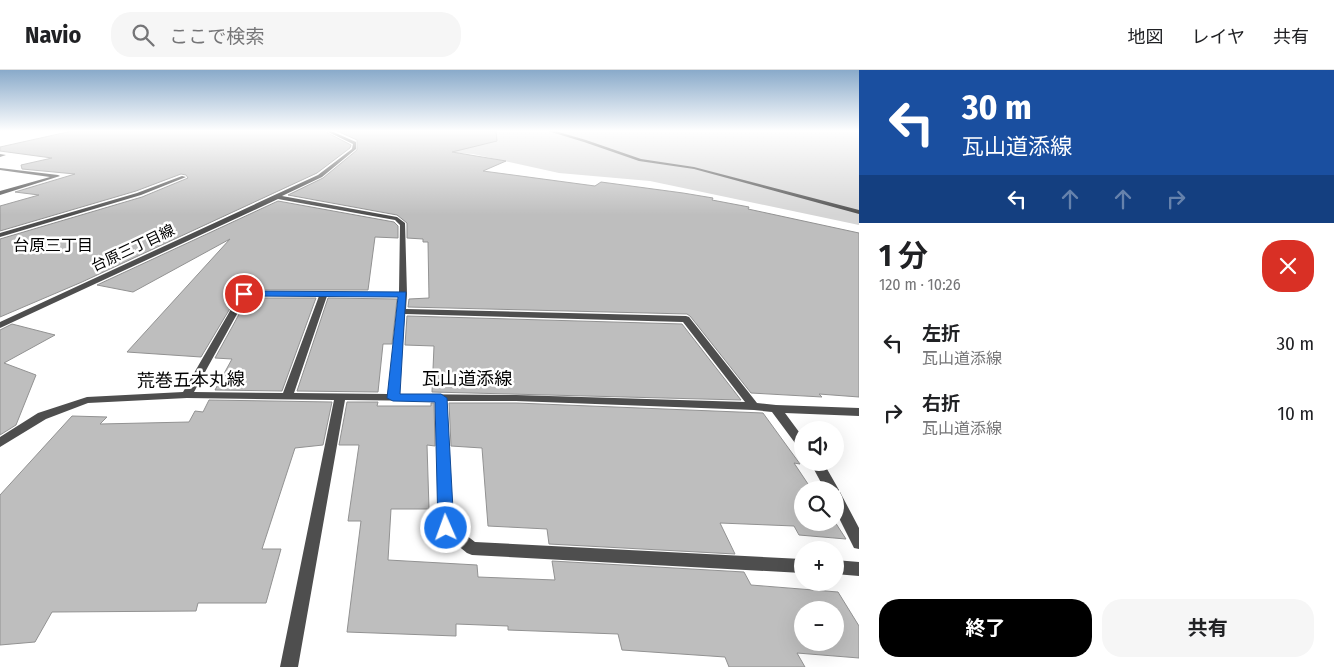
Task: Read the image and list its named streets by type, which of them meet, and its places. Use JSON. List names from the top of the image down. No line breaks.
{"streets":{"street":["台原三丁目線","瓦山道添線","荒巻五本丸線"]},"crossings":[["台原三丁目線","瓦山道添線"],["瓦山道添線","荒巻五本丸線"]],"districts":["台原三丁目"],"page":{"header":"Navio","search":"ここで検索","nav":["地図","レイヤ","共有"],"turn":["30 m","瓦山道添線"],"heading":["1 分","120 m · 10:26"],"list":[{"name":"左折","note":"瓦山道添線","value":"30 m"},{"name":"右折","note":"瓦山道添線","value":"10 m"}],"map_buttons":["+","−"],"buttons":["終了","共有"]}}
